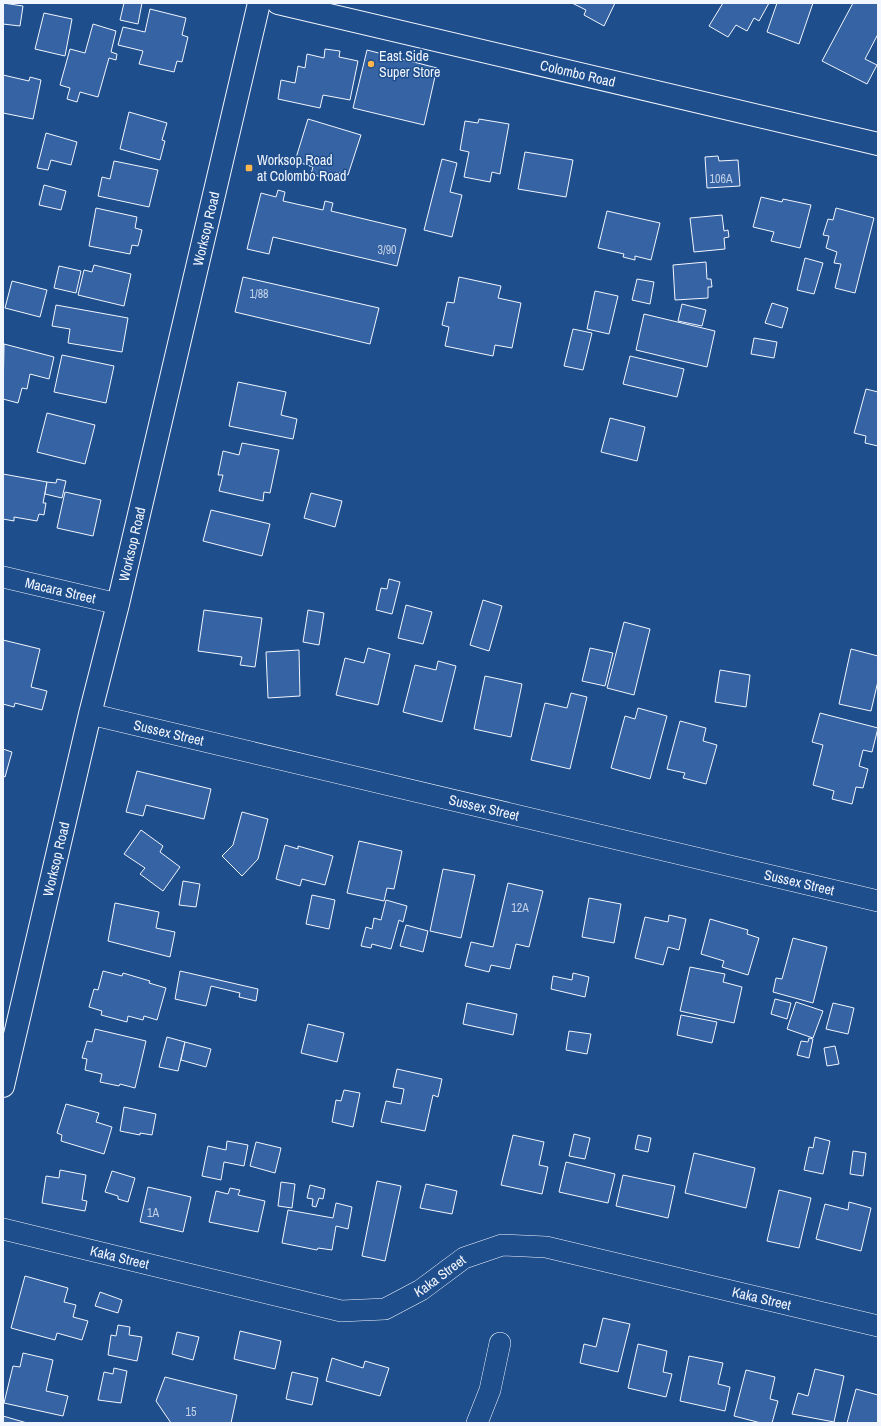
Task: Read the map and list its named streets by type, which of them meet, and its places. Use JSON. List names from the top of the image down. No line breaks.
{"streets":{"street":["Colombo Road","Worksop Road","Macara Street","Sussex Street","Kaka Street"]},"crossings":[["Worksop Road","Macara Street"],["Worksop Road","Sussex Street"]],"places":{"other":["East Side Super Store"],"transit":["Worksop Road at Colombo Road"]},"house_numbers":["106A","3/90","1/88","12A","1A","15"]}
